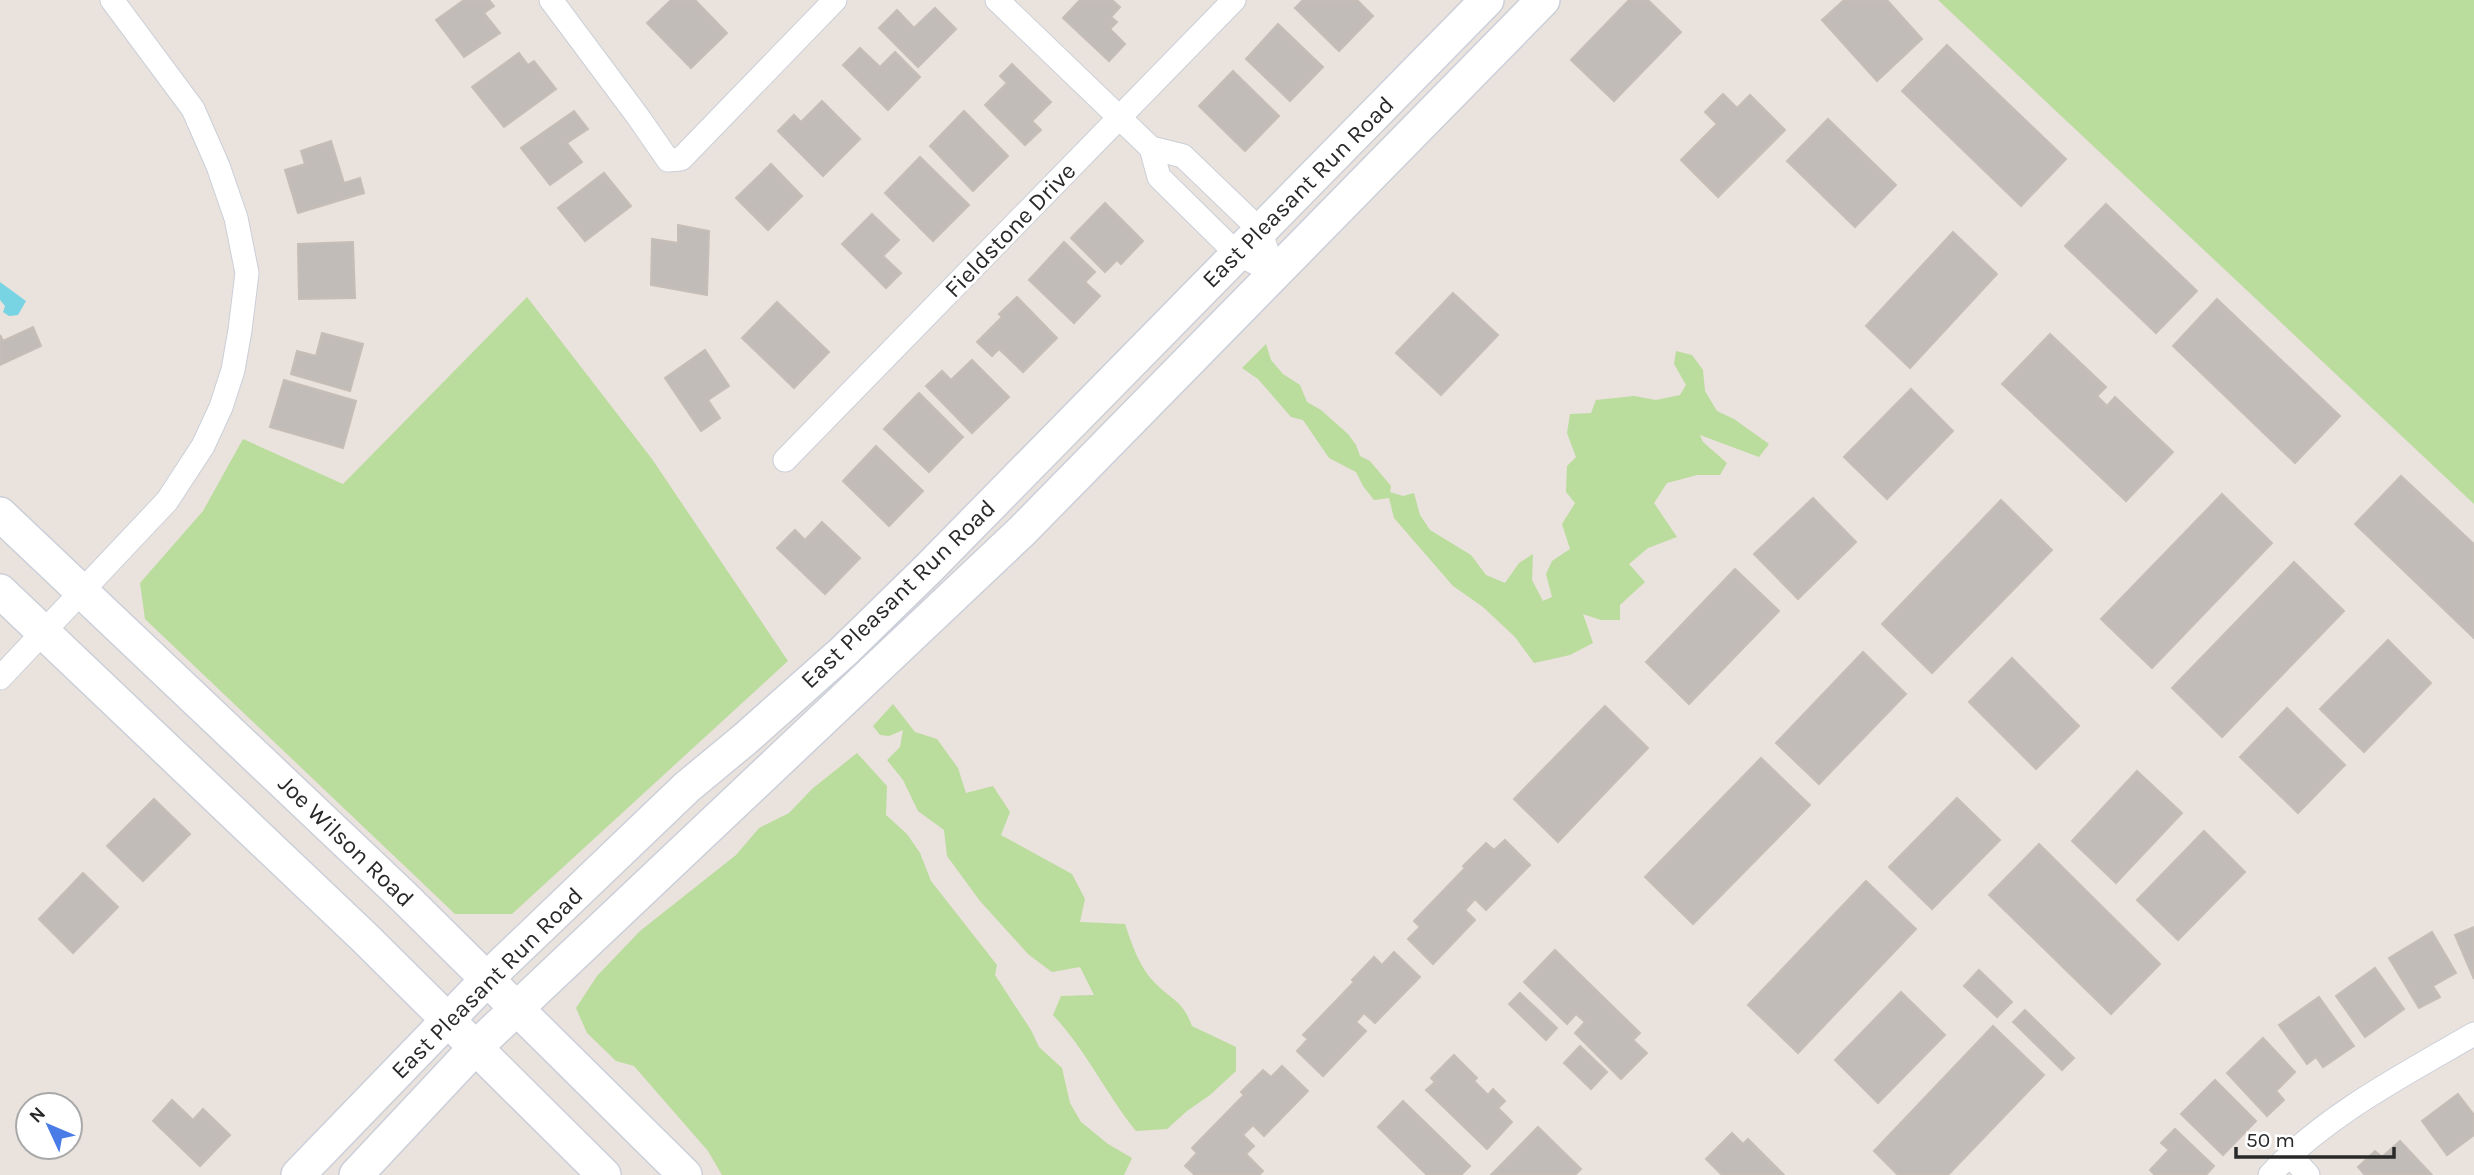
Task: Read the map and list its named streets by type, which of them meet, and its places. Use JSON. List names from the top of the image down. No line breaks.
{"streets":{"main road":["East Pleasant Run Road","Joe Wilson Road"],"street":["Fieldstone Drive"]},"crossings":[["East Pleasant Run Road","Joe Wilson Road"]],"scale_bar":"50 m","north":"top left"}
